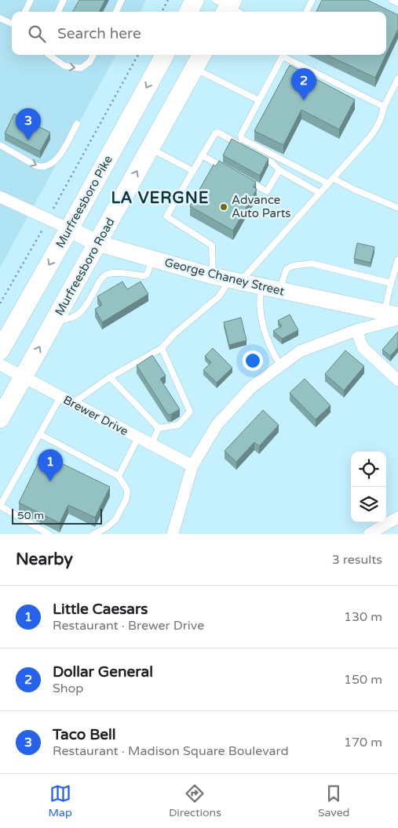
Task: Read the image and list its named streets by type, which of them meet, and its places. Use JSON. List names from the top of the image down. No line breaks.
{"streets":{"main road":["Murfreesboro Pike","Murfreesboro Road","George Chaney Street"],"street":["Brewer Drive"]},"crossings":[["Murfreesboro Pike","George Chaney Street"],["Murfreesboro Road","George Chaney Street"],["Murfreesboro Road","Brewer Drive"]],"one_way":["Murfreesboro Pike","Murfreesboro Road"],"districts":["LA VERGNE"],"places":["Advance Auto Parts"],"scale_bar":"50 m","page":{"search":"Search here","pins":["2","3","1"],"scale":"50 m","heading":["Nearby","3 results"],"list":[{"mark":"1","name":"Little Caesars","note":"Restaurant · Brewer Drive","value":"130 m"},{"mark":"2","name":"Dollar General","note":"Shop","value":"150 m"},{"mark":"3","name":"Taco Bell","note":"Restaurant · Madison Square Boulevard","value":"170 m"}],"nav":["Map","Directions","Saved"]}}
